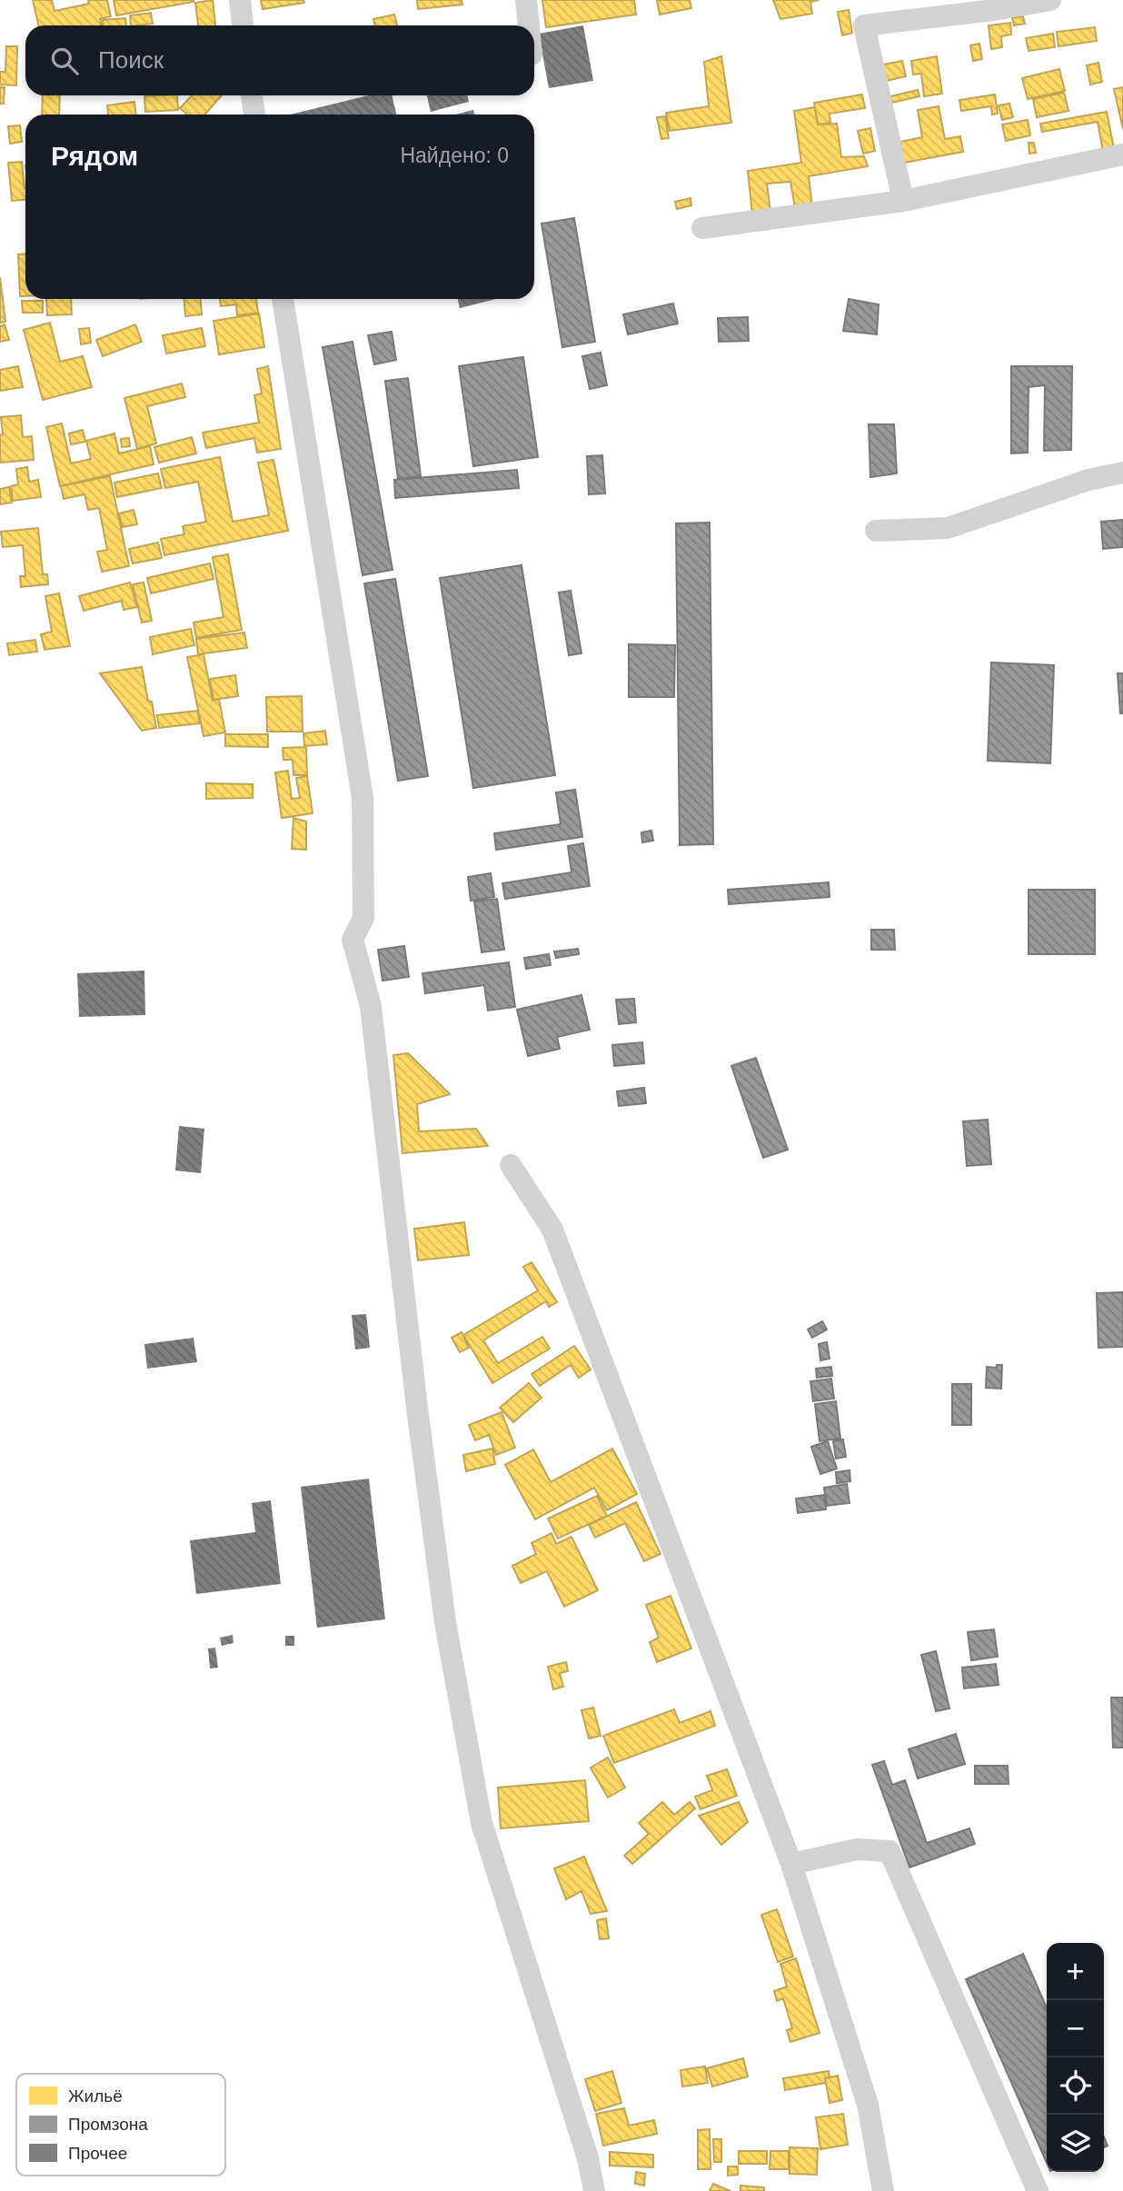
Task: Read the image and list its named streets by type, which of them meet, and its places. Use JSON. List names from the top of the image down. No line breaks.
{"legend":["Жильё","Промзона","Прочее"],"page":{"search":"Поиск","heading":["Рядом","Найдено: 0"],"map_buttons":["+","−"]}}
